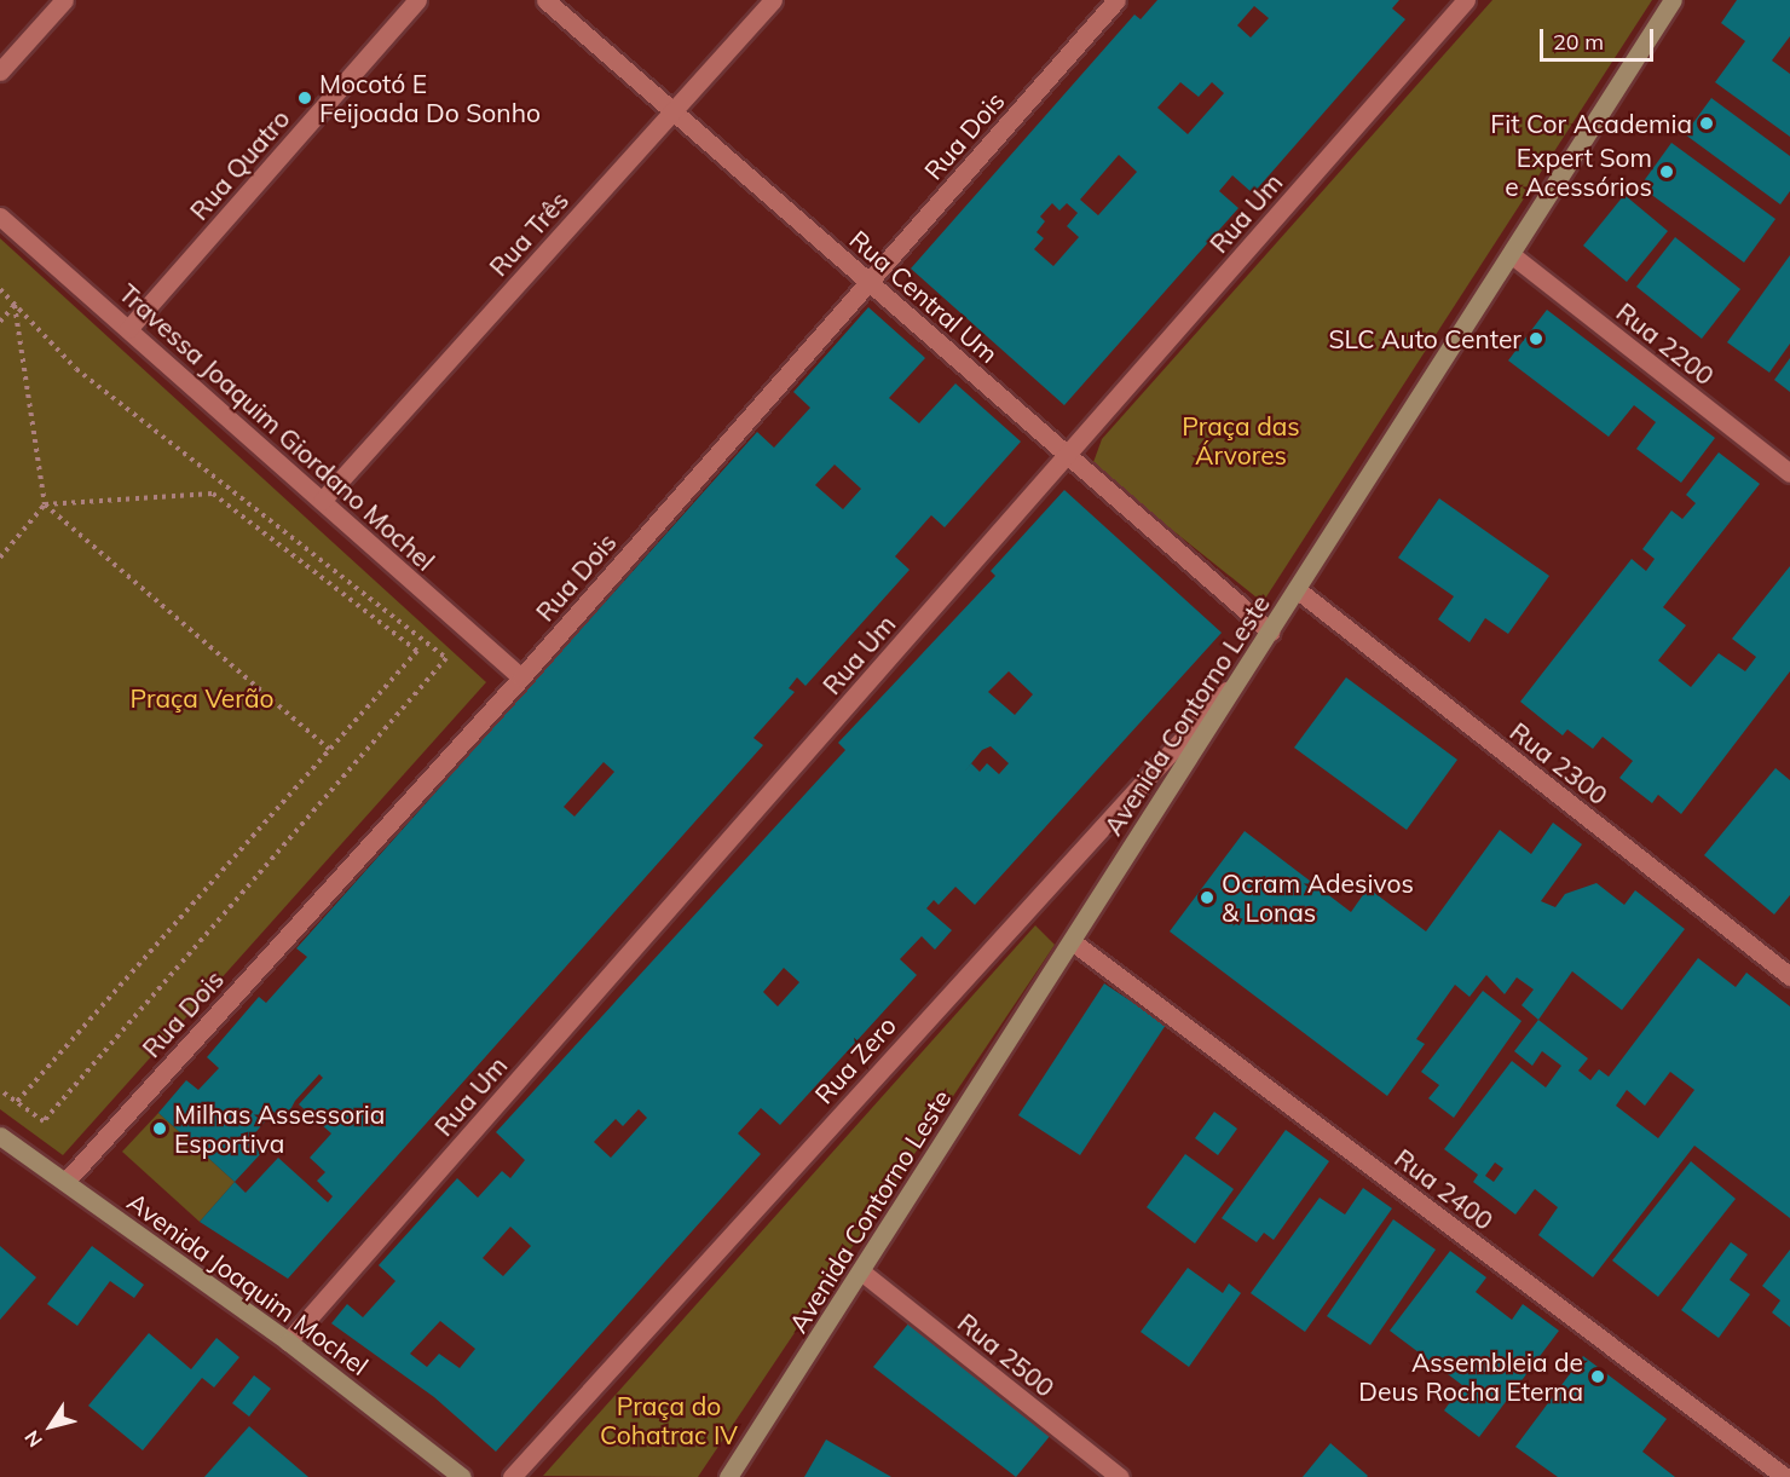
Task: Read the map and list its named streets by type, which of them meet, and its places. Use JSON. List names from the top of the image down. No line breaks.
{"streets":{"main road":["Avenida Contorno Leste","Avenida Joaquim Mochel"],"street":["Rua Dois","Rua Quatro","Rua Um","Rua Três","Rua Central Um","Rua 2200","Travessa Joaquim Giordano Mochel","Rua 2300","Rua Zero","Rua 2400","Rua 2500"]},"crossings":[["Rua Dois","Rua Central Um"],["Rua Dois","Travessa Joaquim Giordano Mochel"],["Rua Dois","Avenida Joaquim Mochel"],["Rua Quatro","Travessa Joaquim Giordano Mochel"],["Rua Um","Rua Central Um"],["Rua Um","Avenida Joaquim Mochel"],["Rua Três","Rua Central Um"],["Rua Três","Travessa Joaquim Giordano Mochel"],["Rua Central Um","Avenida Contorno Leste"],["Rua 2200","Avenida Contorno Leste"],["Avenida Contorno Leste","Rua 2300"],["Avenida Contorno Leste","Rua Zero"],["Avenida Contorno Leste","Rua 2400"],["Avenida Contorno Leste","Rua 2500"]],"parks":["Praça das Árvores","Praça Verão","Praça do Cohatrac IV"],"places":["Mocotó E Feijoada Do Sonho","Fit Cor Academia","Expert Som e Acessórios","SLC Auto Center","Ocram Adesivos & Lonas","Milhas Assessoria Esportiva","Assembleia de Deus Rocha Eterna"],"scale_bar":"20 m","north":"bottom left"}
